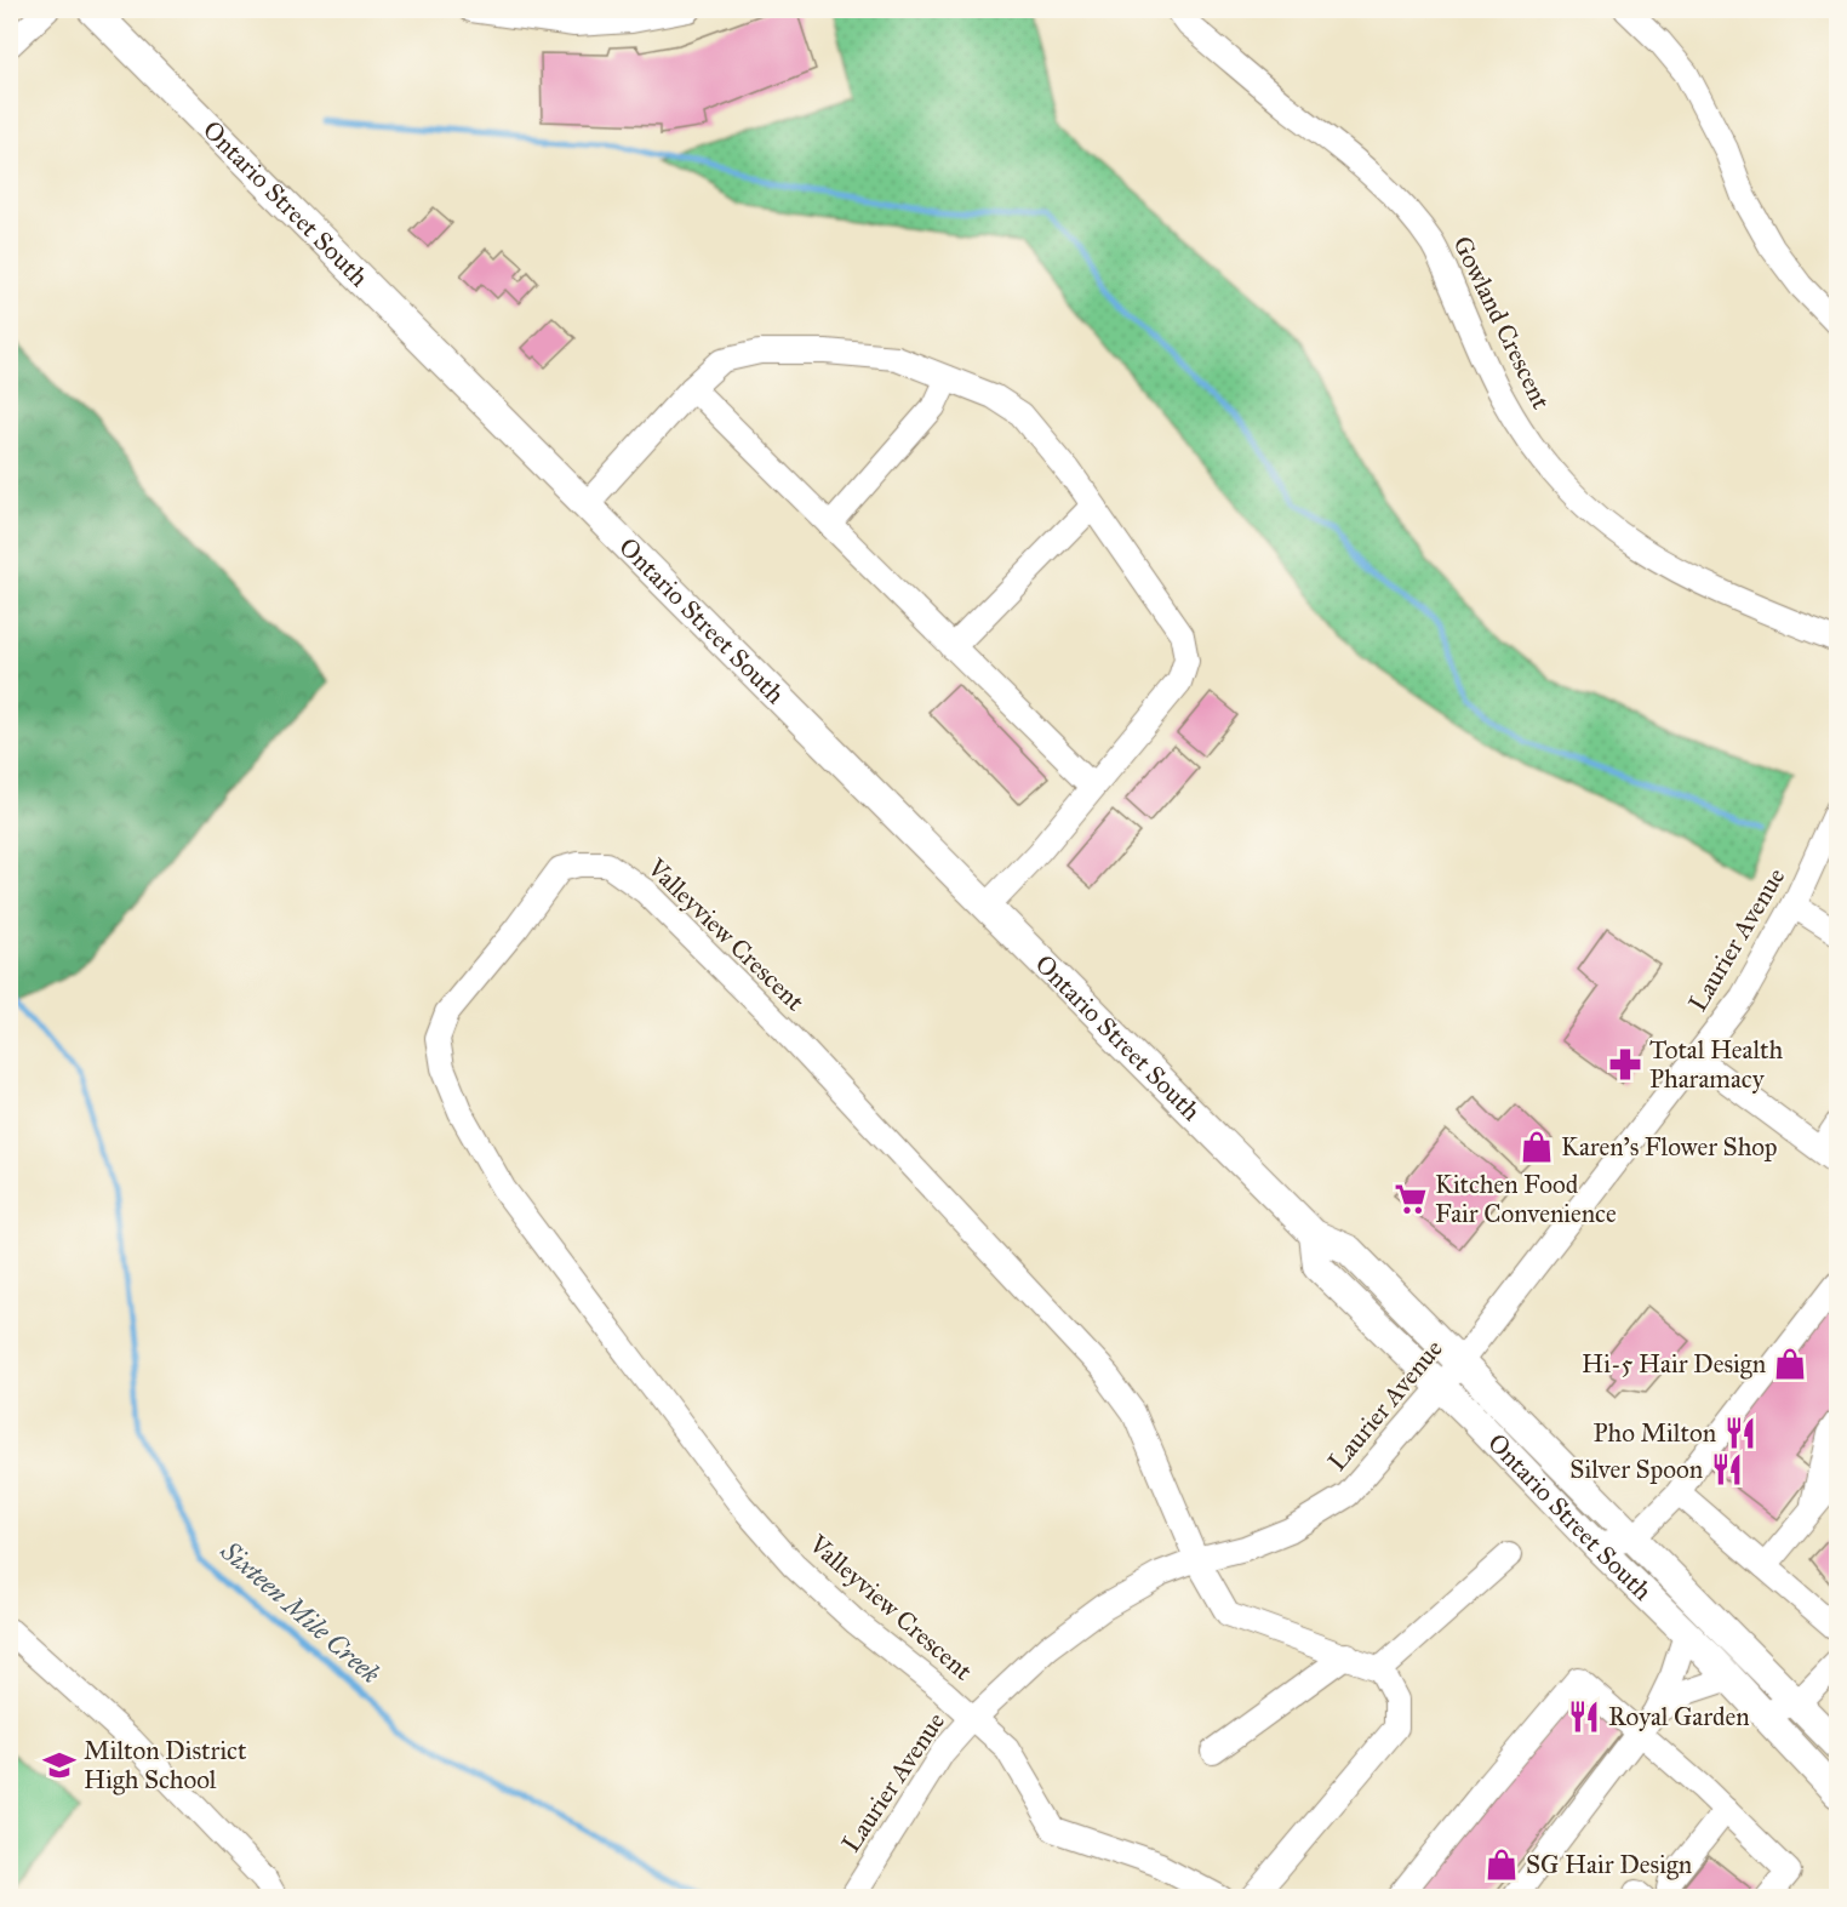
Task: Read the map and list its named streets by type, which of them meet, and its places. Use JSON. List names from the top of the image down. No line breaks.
{"streets":{"main road":["Ontario Street South"],"street":["Gowland Crescent","Valleyview Crescent","Laurier Avenue"]},"crossings":[["Ontario Street South","Laurier Avenue"],["Valleyview Crescent","Laurier Avenue"]],"water":["Sixteen Mile Creek"],"places":{"pharmacy":["Total Health Pharamacy"],"shop":["Karen's Flower Shop","Hi-5 Hair Design","SG Hair Design"],"supermarket":["Kitchen Food Fair Convenience"],"restaurant":["Pho Milton","Silver Spoon","Royal Garden"],"school or university":["Milton District High School"]}}
